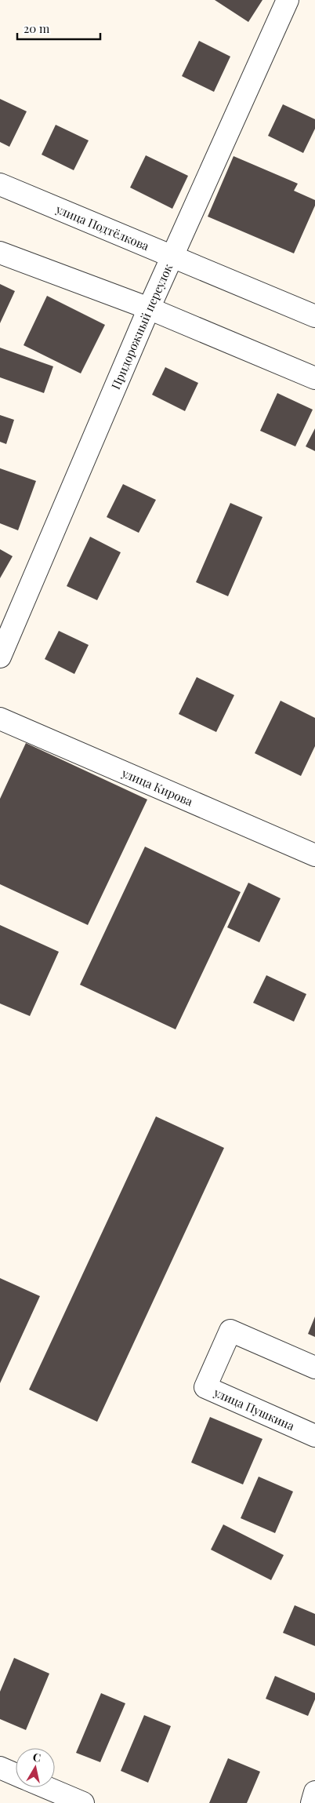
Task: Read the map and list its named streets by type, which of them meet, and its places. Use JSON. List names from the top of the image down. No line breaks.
{"streets":{"street":["улица Подтёлкова","Придорожный переулок","улица Кирова","улица Пушкина"]},"crossings":[["улица Подтёлкова","Придорожный переулок"]],"scale_bar":"20 m","north":"top"}
